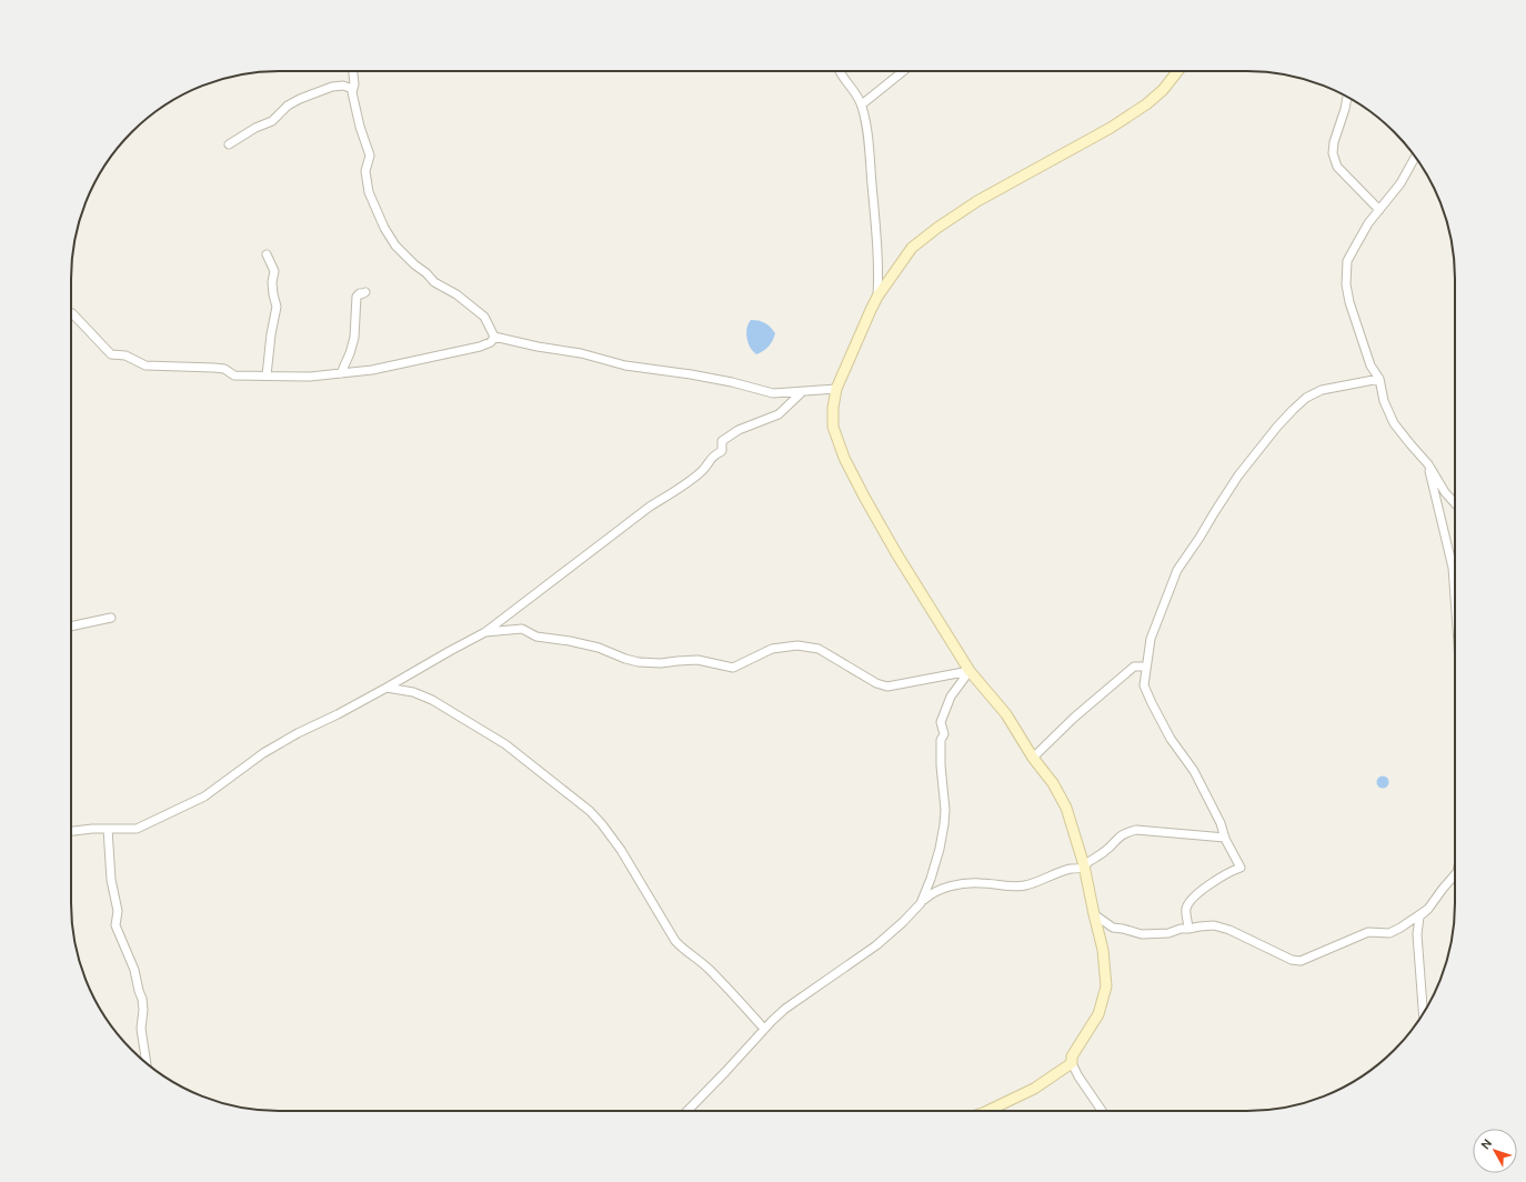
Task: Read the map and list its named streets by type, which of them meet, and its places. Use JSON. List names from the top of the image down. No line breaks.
{"north":"top left"}
